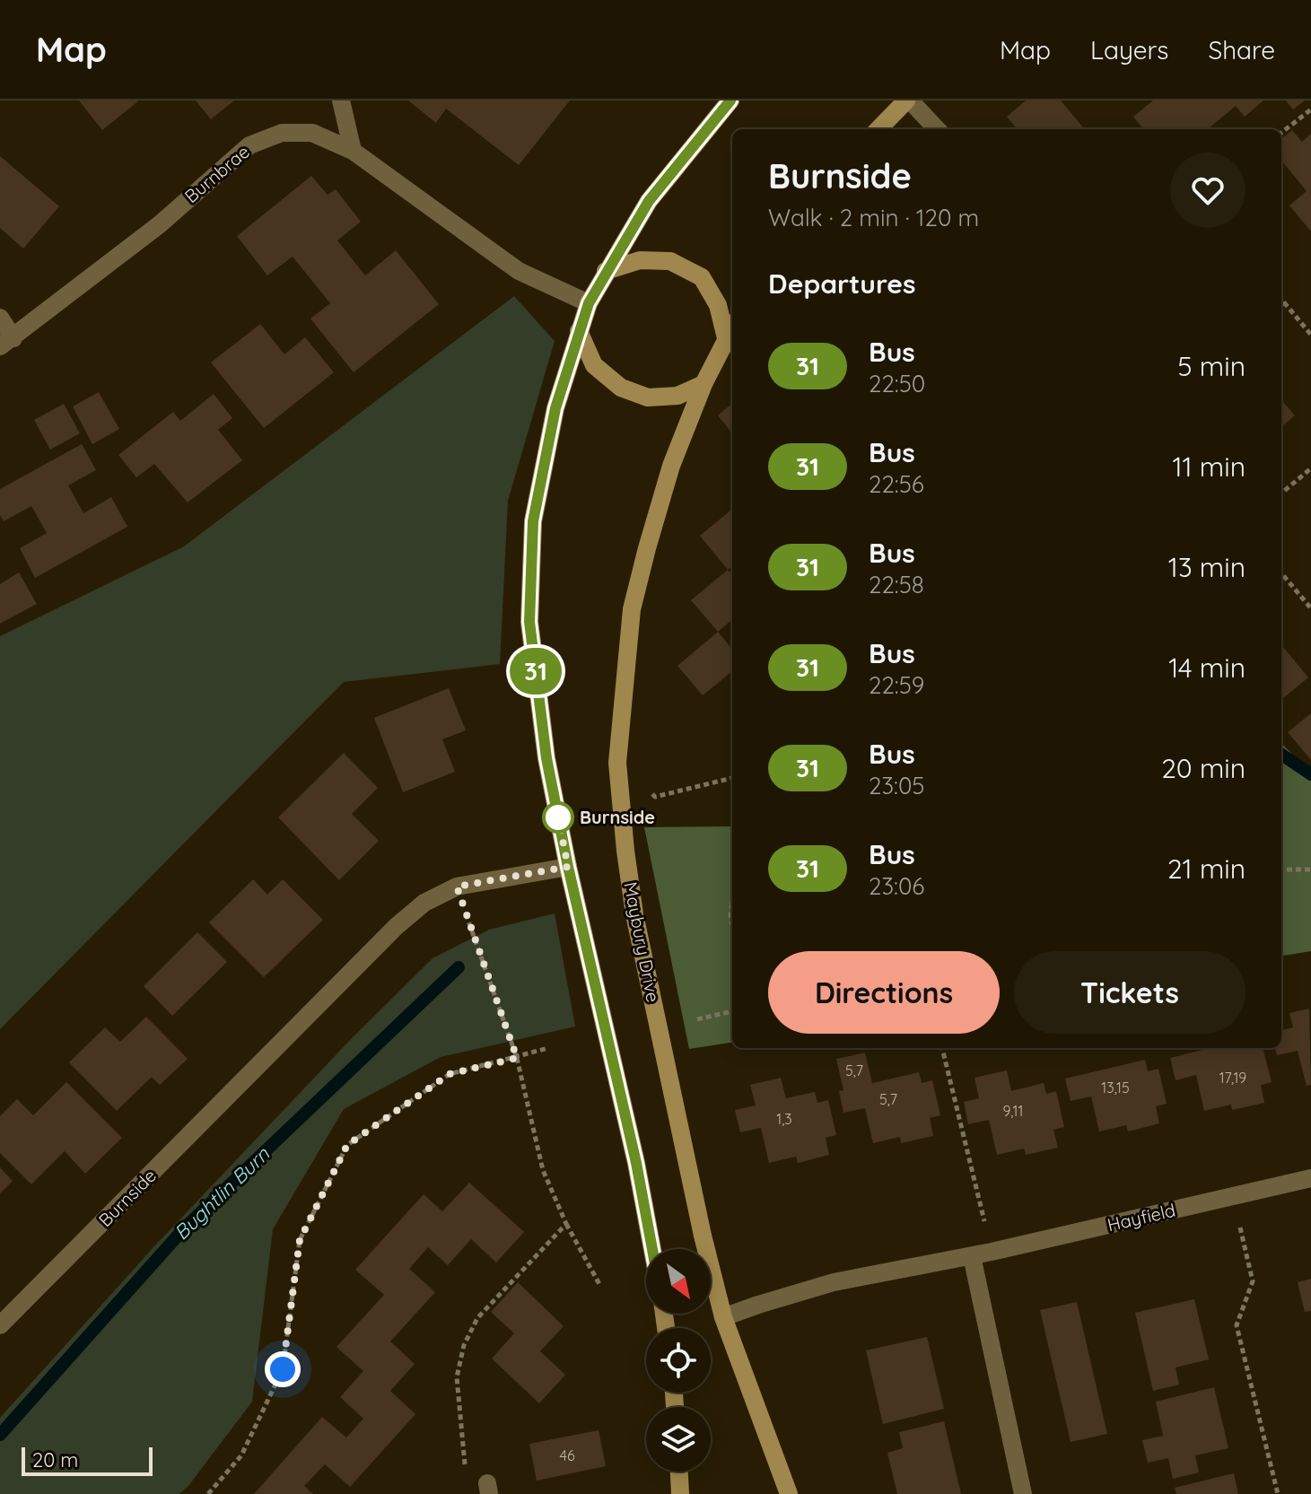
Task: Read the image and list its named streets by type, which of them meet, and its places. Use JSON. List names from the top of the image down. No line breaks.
{"streets":{"street":["Burnbrae","Maybury Drive","Burnside","Hayfield"]},"crossings":[["Burnbrae","Maybury Drive"],["Maybury Drive","Hayfield"]],"water":["Bughtlin Burn"],"places":["Burnside"],"lines":["bus line 31"],"house_numbers":["5,7","17,19","13,15","5,7","9,11","1,3","46"],"scale_bar":"20 m","north":"bottom right","page":{"header":"Map","nav":["Map","Layers","Share"],"on_map":"31","heading":[["Burnside","Walk · 2 min · 120 m"],"Departures"],"list":[{"mark":"31","name":"Bus","note":"22:50","value":"5 min"},{"mark":"31","name":"Bus","note":"22:56","value":"11 min"},{"mark":"31","name":"Bus","note":"22:58","value":"13 min"},{"mark":"31","name":"Bus","note":"22:59","value":"14 min"},{"mark":"31","name":"Bus","note":"23:05","value":"20 min"},{"mark":"31","name":"Bus","note":"23:06","value":"21 min"}],"buttons":["Directions","Tickets"],"scale":"20 m"}}
